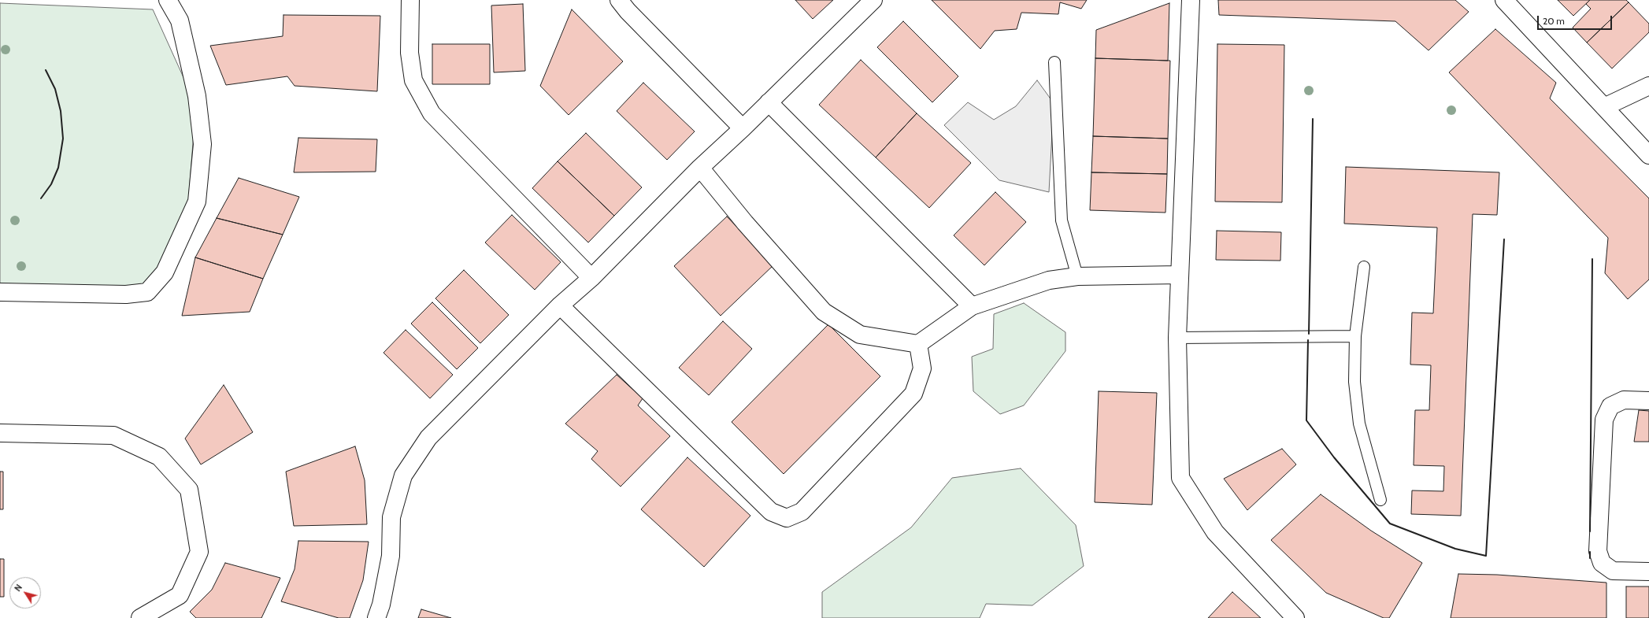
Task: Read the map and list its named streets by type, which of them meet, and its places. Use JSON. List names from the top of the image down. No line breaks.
{"scale_bar":"20 m","north":"top left"}
